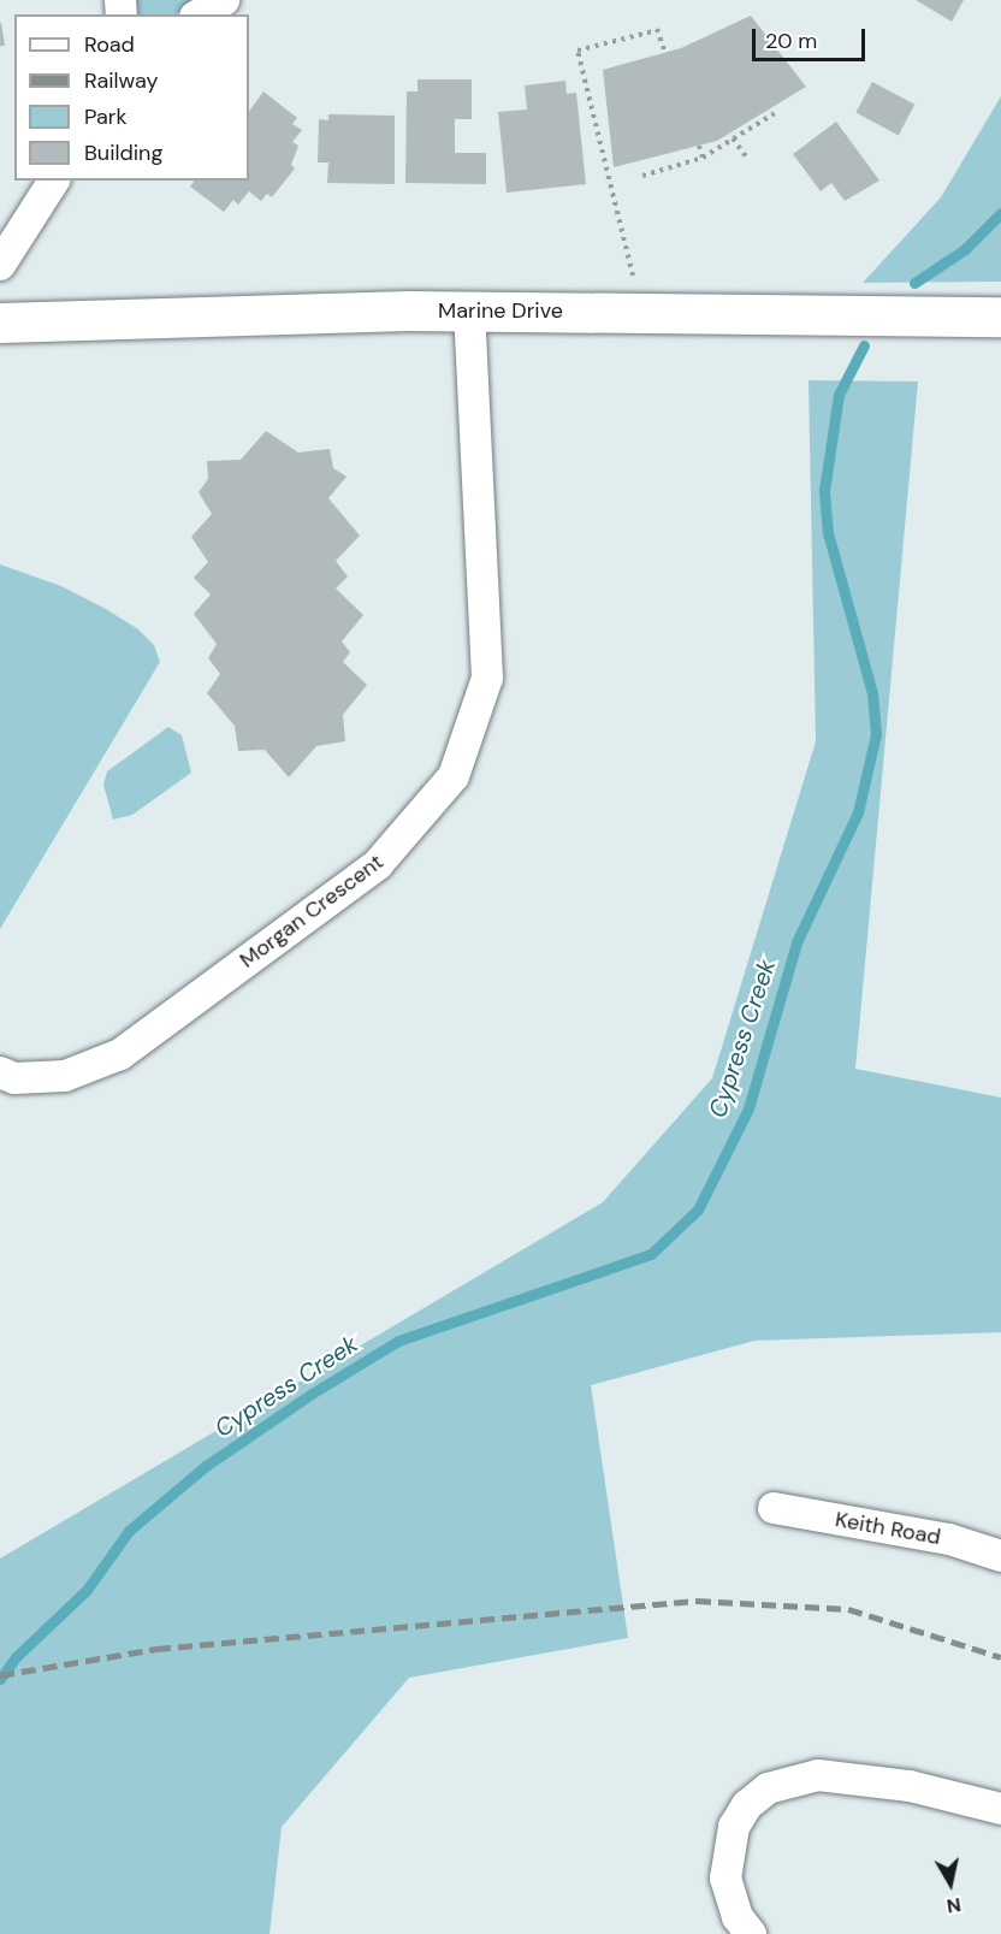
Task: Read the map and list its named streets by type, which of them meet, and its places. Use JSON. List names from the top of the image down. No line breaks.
{"streets":{"main road":["Marine Drive"],"street":["Morgan Crescent","Keith Road"]},"crossings":[["Marine Drive","Morgan Crescent"]],"water":["Cypress Creek"],"legend":["Road","Railway","Park","Building"],"scale_bar":"20 m","north":"bottom"}
